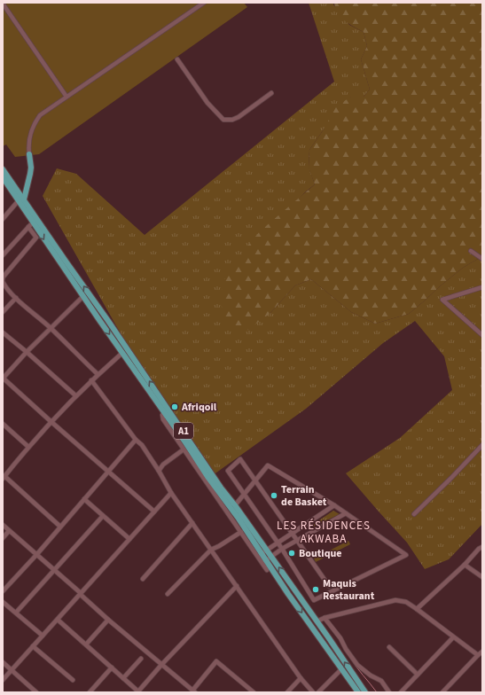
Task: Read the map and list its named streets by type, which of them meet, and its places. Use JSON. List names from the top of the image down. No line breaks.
{"streets":{"main road":["A1"]},"districts":["LES RÉSIDENCES AKWABA"],"places":["Afriqoil","Terrain de Basket","Boutique","Maquis Restaurant"]}
